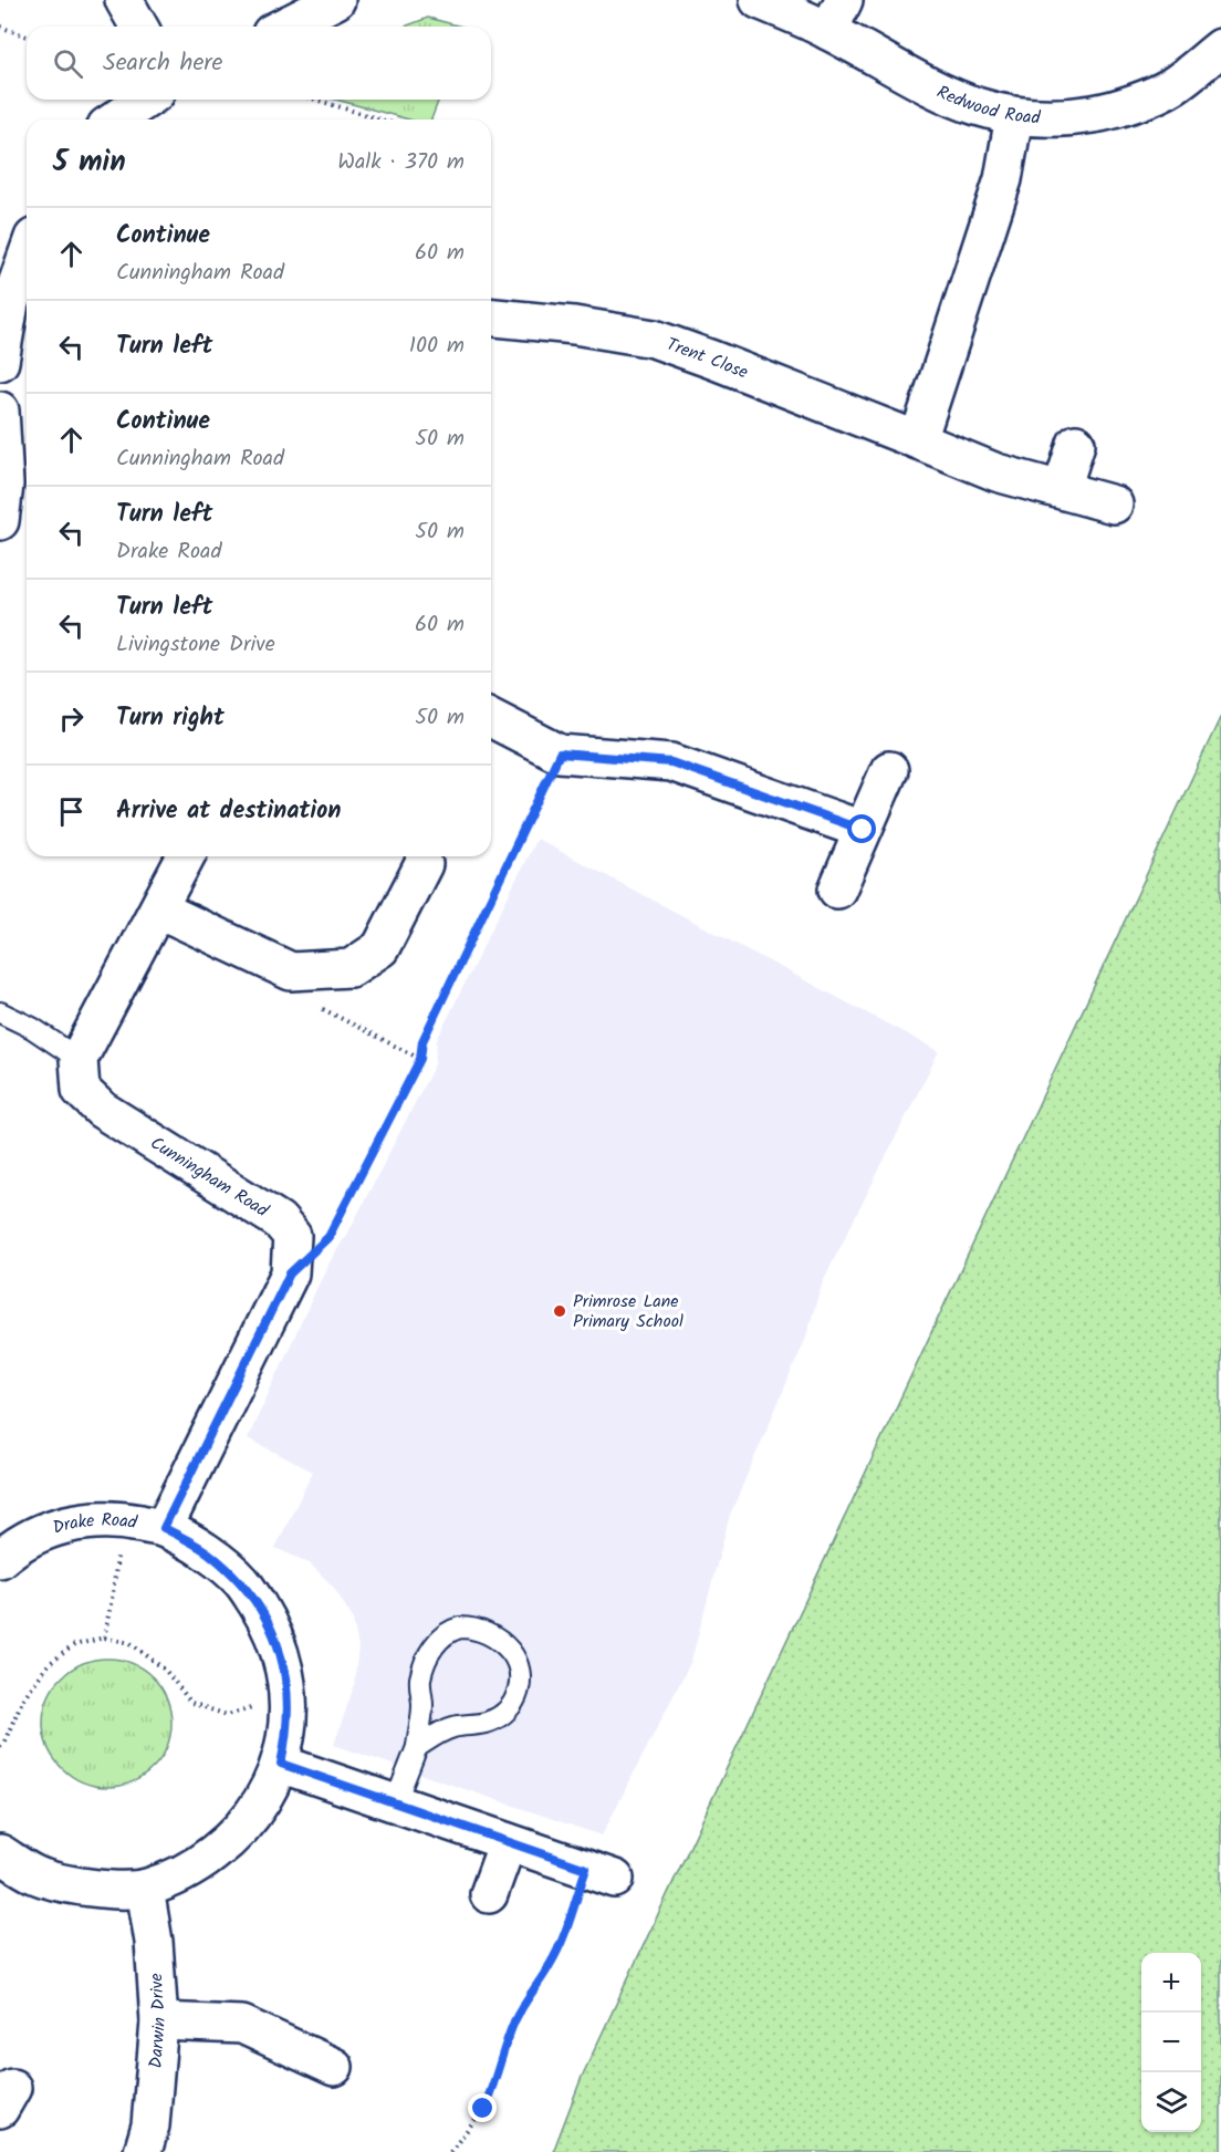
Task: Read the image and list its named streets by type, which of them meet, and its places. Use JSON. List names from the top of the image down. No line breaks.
{"streets":{"street":["Redwood Road","Trent Close","Cunningham Road","Drake Road","Darwin Drive"]},"crossings":[["Cunningham Road","Drake Road"],["Drake Road","Darwin Drive"]],"places":["Primrose Lane Primary School"],"page":{"search":"Search here","heading":["5 min","Walk · 370 m"],"list":[["Continue","Cunningham Road","60 m"],["Turn left","100 m"],["Continue","Cunningham Road","50 m"],["Turn left","Drake Road","50 m"],["Turn left","Livingstone Drive","60 m"],["Turn right","50 m"],"Arrive at destination"],"map_buttons":["+","−"]}}
